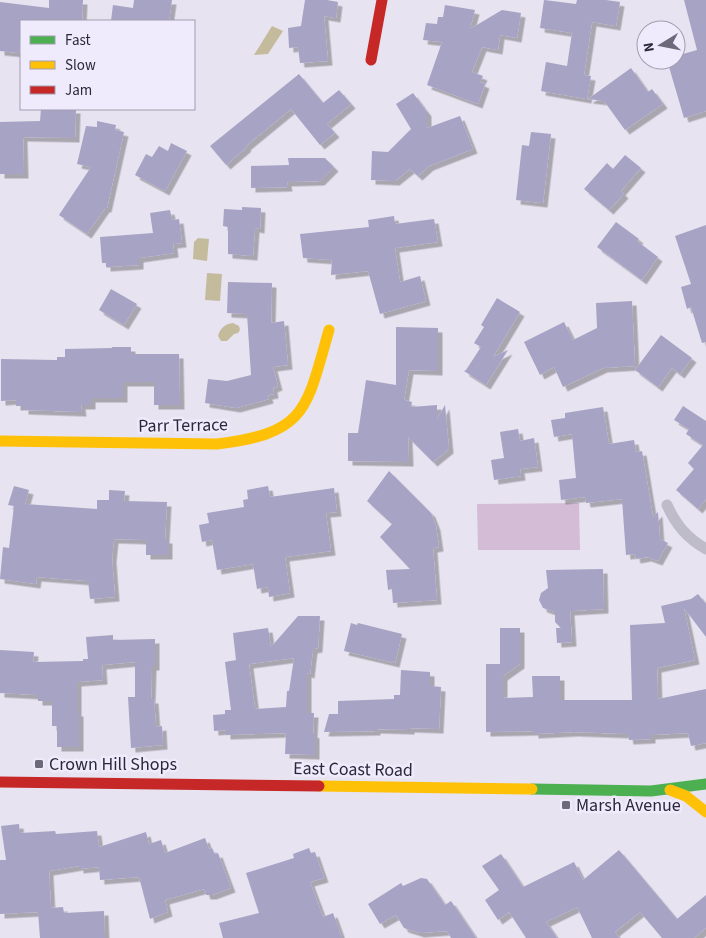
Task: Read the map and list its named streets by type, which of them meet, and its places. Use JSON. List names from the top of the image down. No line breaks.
{"streets":{"main road":["Parr Terrace","East Coast Road"]},"places":{"transit":["Crown Hill Shops","Marsh Avenue"]},"legend":["Fast","Slow","Jam"],"north":"left"}
